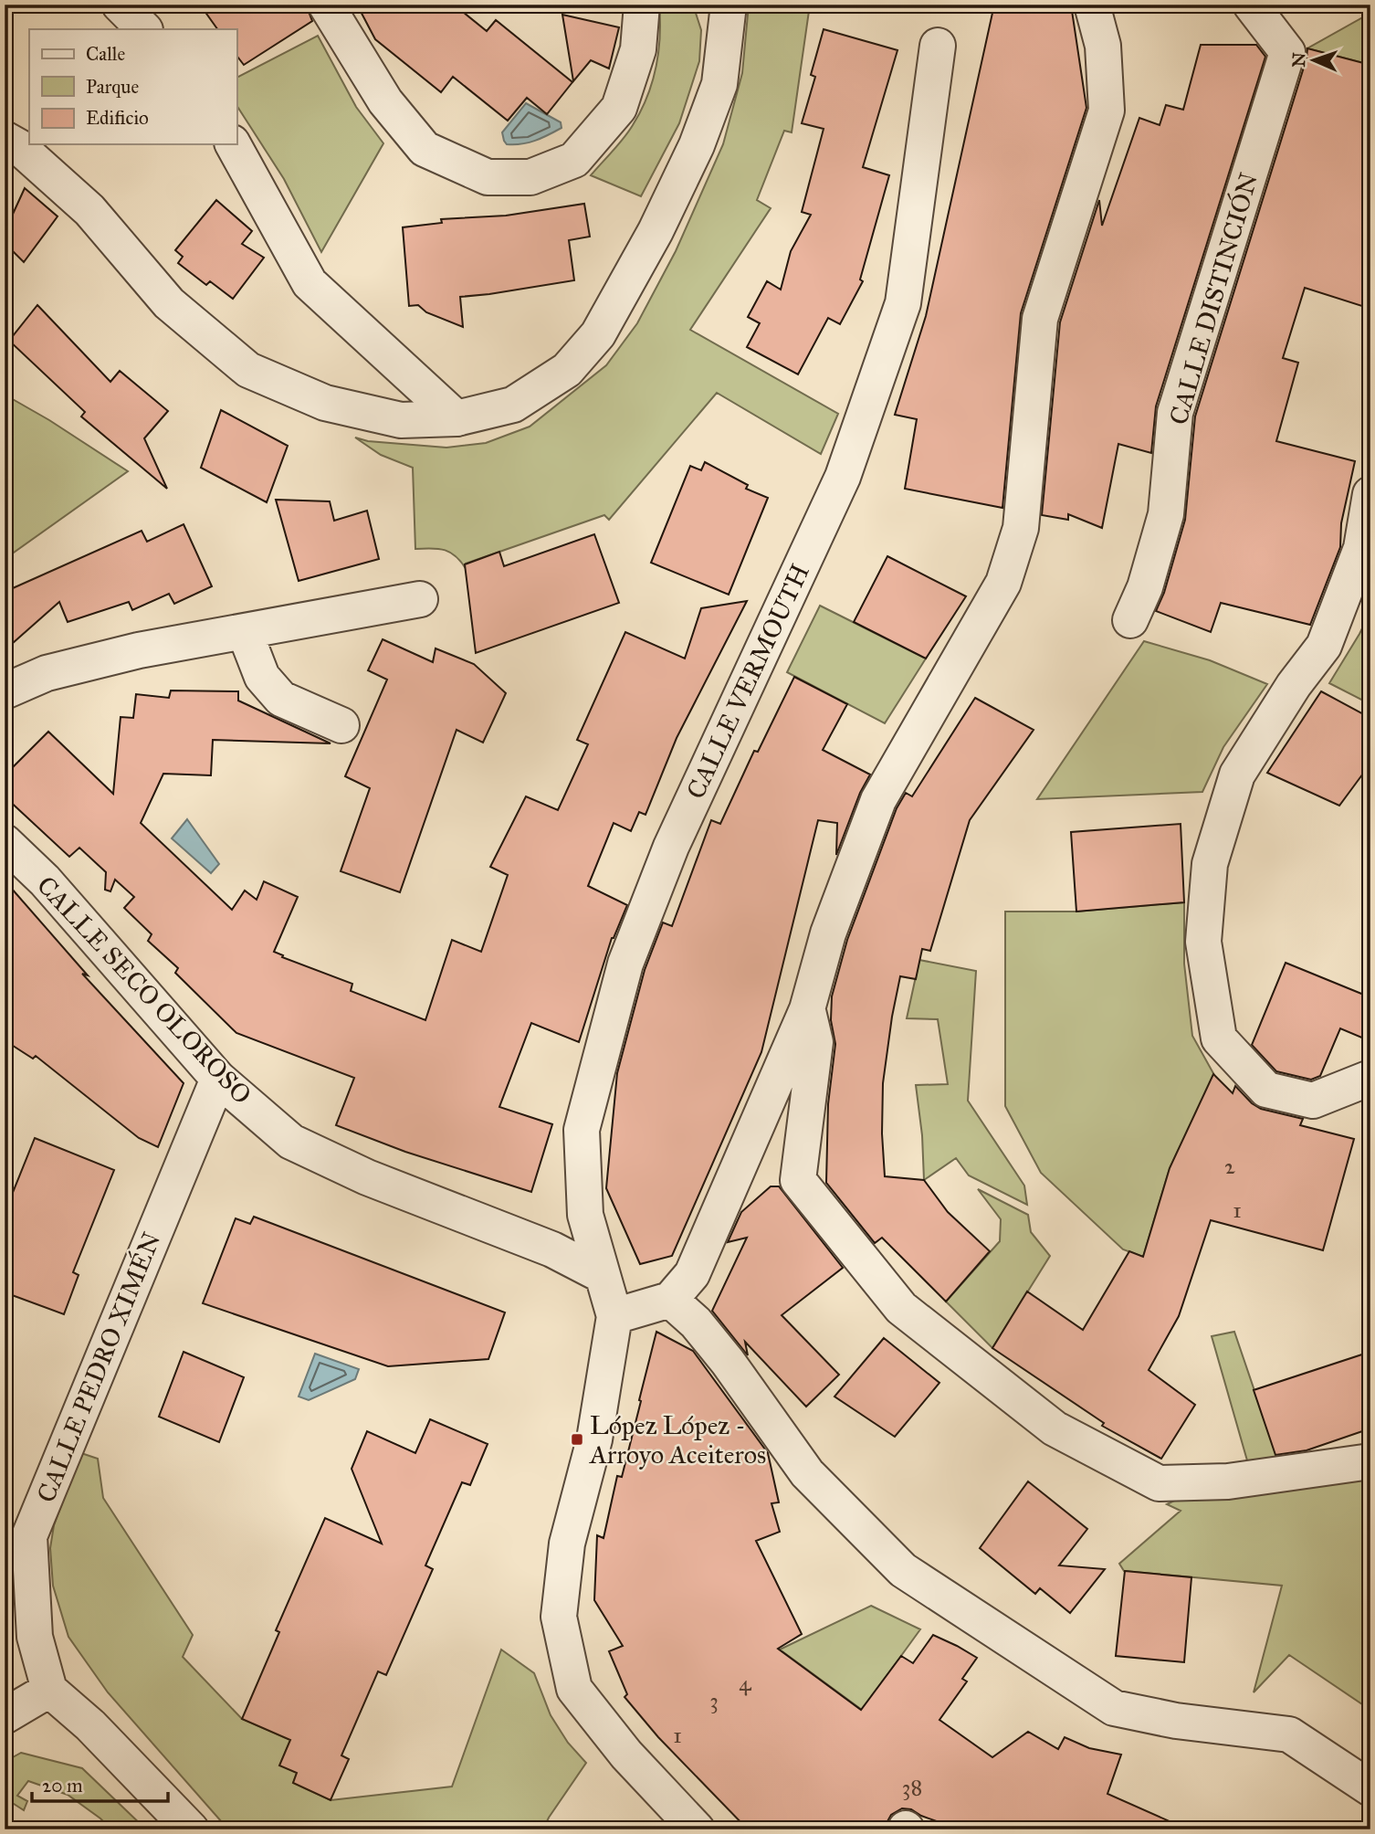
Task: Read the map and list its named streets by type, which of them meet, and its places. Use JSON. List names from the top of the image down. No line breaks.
{"streets":{"street":["CALLE DISTINCIÓN","CALLE VERMOUTH","CALLE SECO OLOROSO","CALLE PEDRO XIMÉN"]},"crossings":[["CALLE VERMOUTH","CALLE SECO OLOROSO"],["CALLE SECO OLOROSO","CALLE PEDRO XIMÉN"]],"places":{"transit":["López López - Arroyo Aceiteros"]},"house_numbers":["2","1","4","3","1","38"],"legend":["Calle","Parque","Edificio"],"scale_bar":"20 m","north":"left"}
